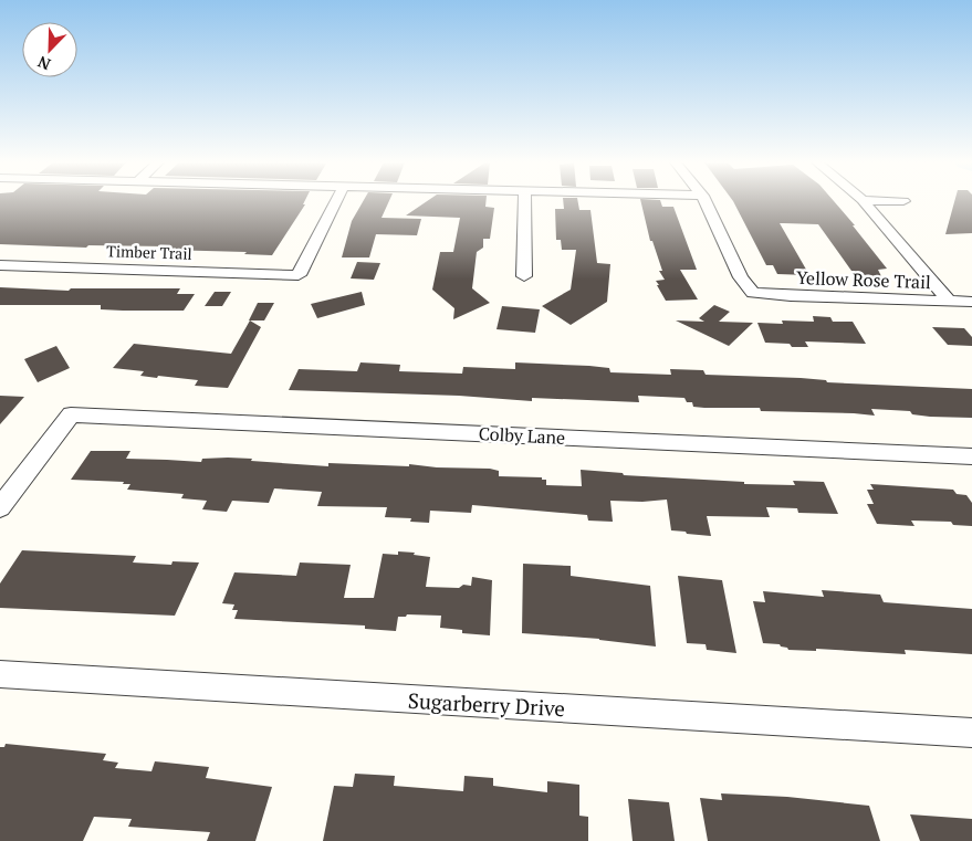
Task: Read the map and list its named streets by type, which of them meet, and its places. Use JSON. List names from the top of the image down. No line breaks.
{"streets":{"street":["Timber Trail","Yellow Rose Trail","Colby Lane","Sugarberry Drive"]},"north":"bottom left"}
